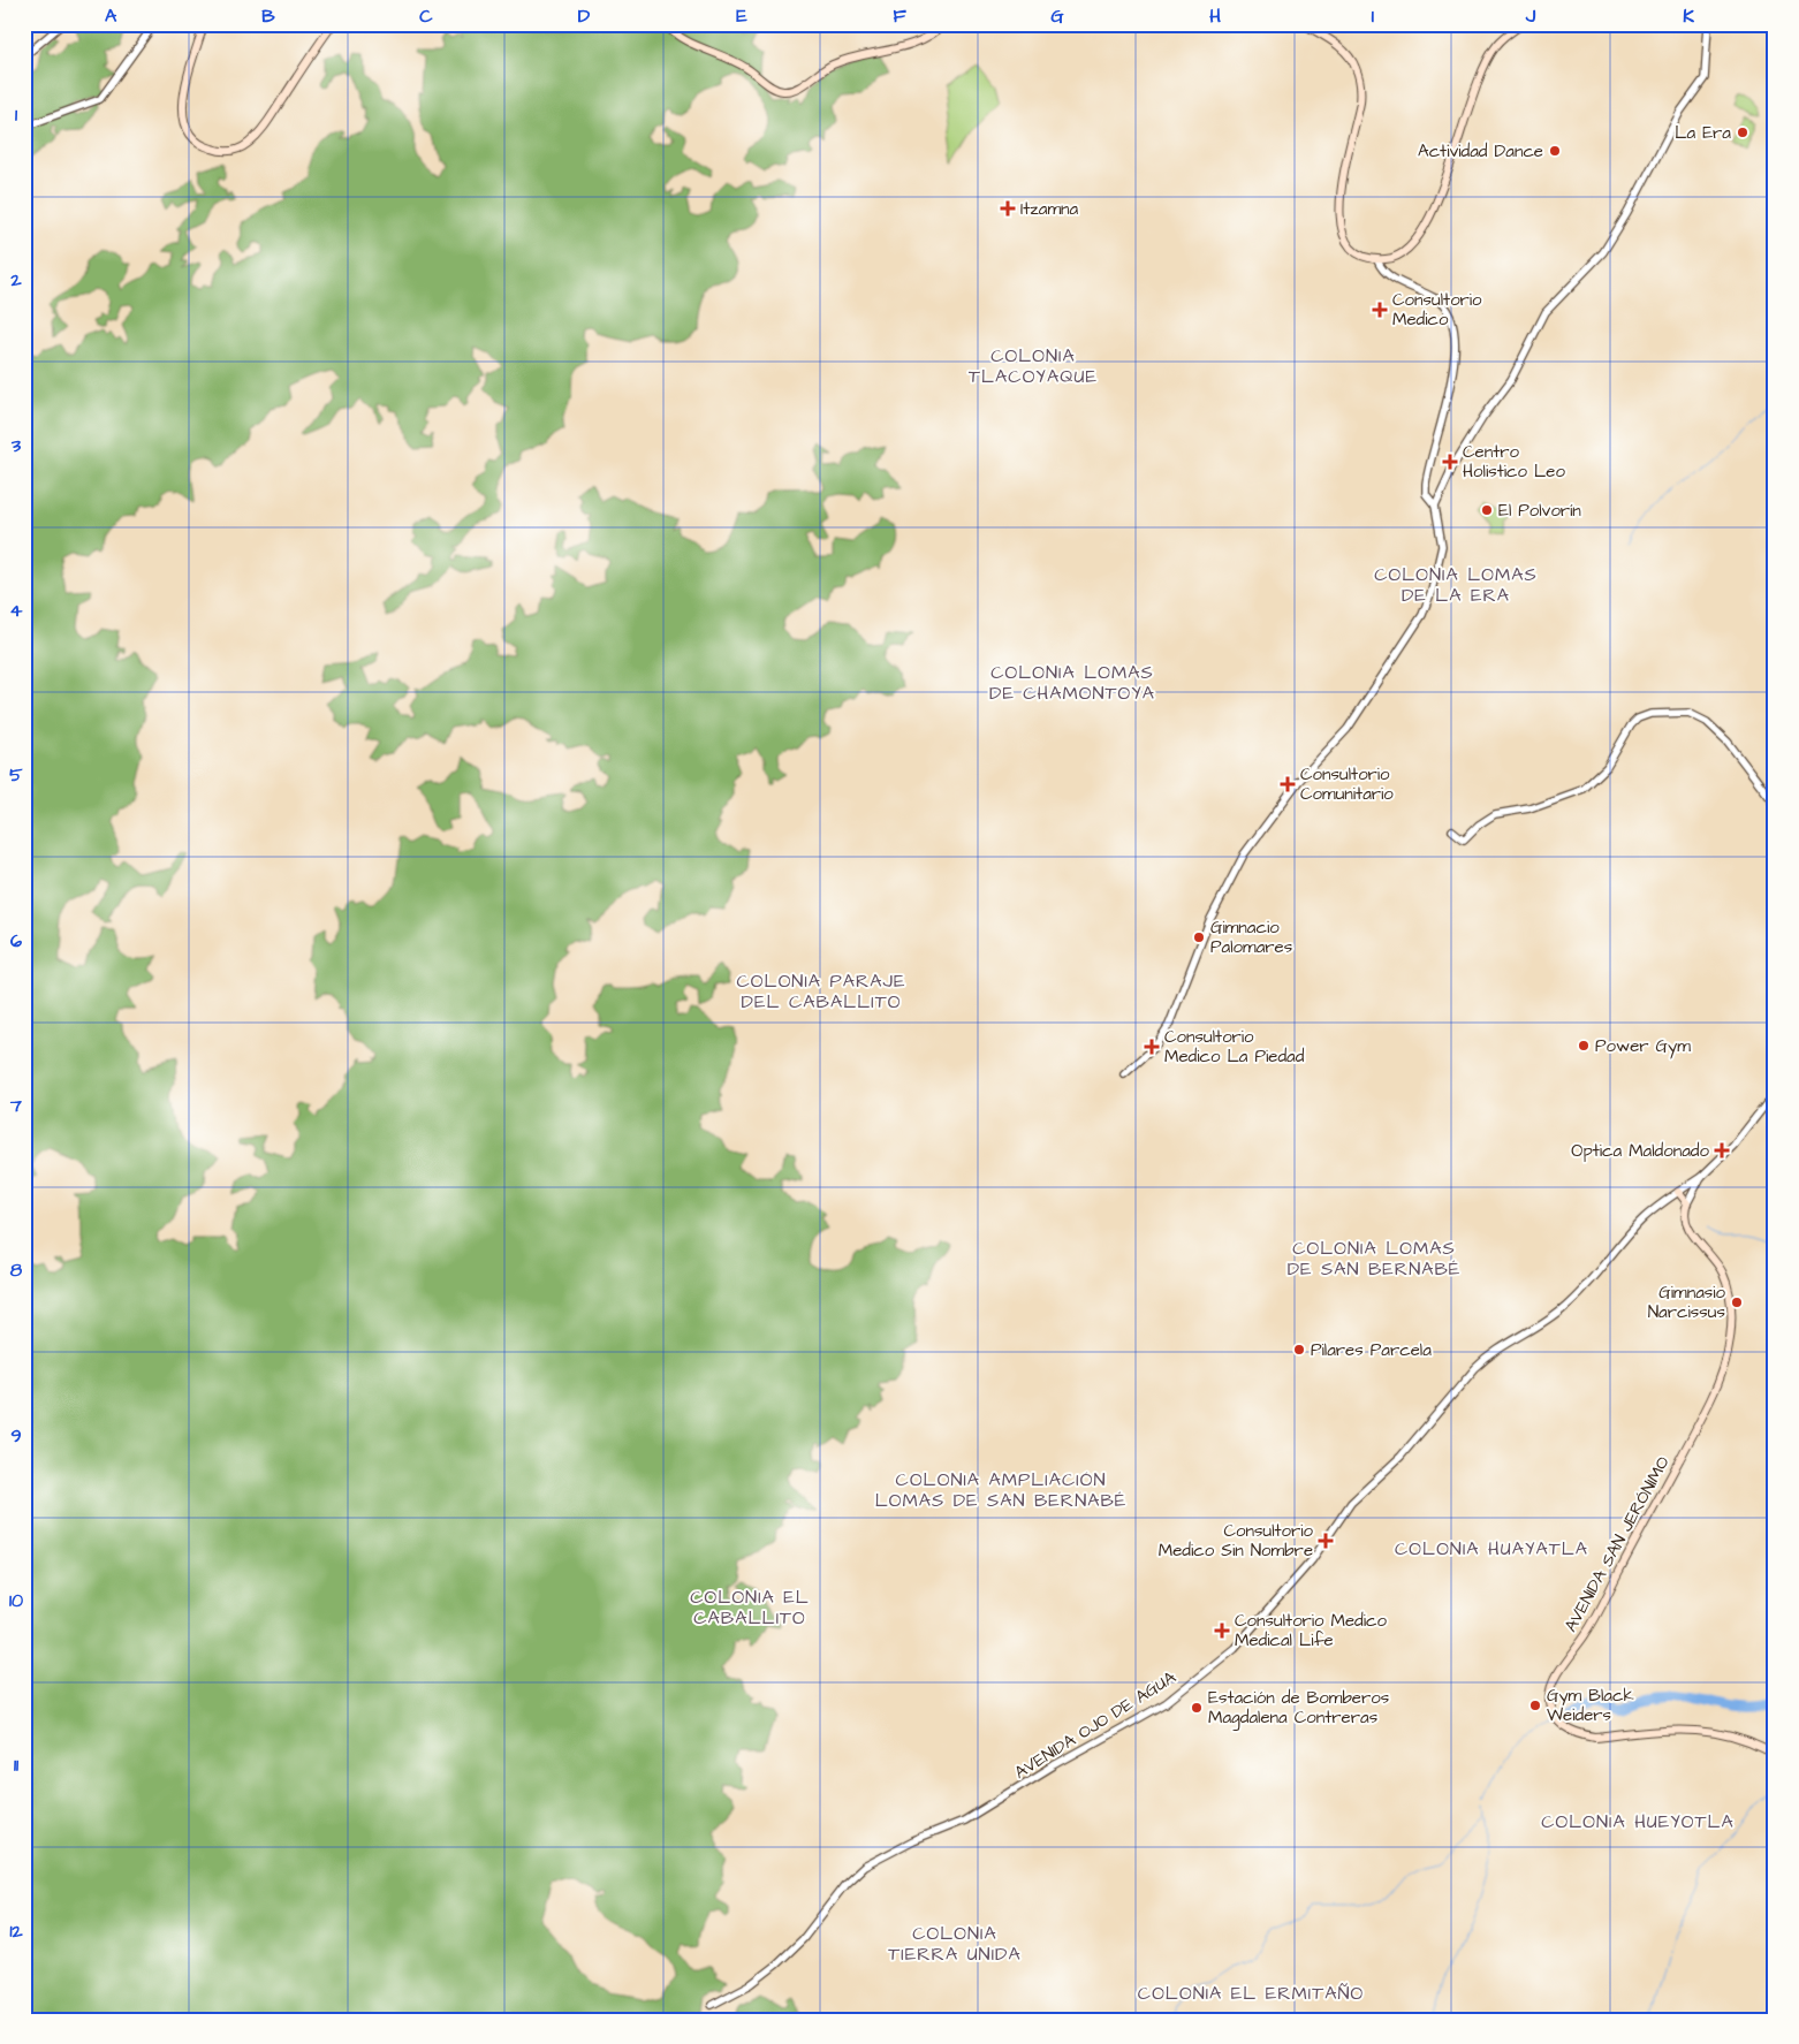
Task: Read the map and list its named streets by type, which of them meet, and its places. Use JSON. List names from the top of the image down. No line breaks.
{"streets":{"main road":["AVENIDA SAN JERÓNIMO"],"street":["AVENIDA OJO DE AGUA"]},"districts":["COLONIA TLACOYAQUE","COLONIA LOMAS DE LA ERA","COLONIA LOMAS DE CHAMONTOYA","COLONIA PARAJE DEL CABALLITO","COLONIA LOMAS DE SAN BERNABÉ","COLONIA AMPLIACIÓN LOMAS DE SAN BERNABÉ","COLONIA HUAYATLA","COLONIA EL CABALLITO","COLONIA HUEYOTLA","COLONIA TIERRA UNIDA","COLONIA EL ERMITAÑO"],"places":{"other":["La Era","Actividad Dance","El Polvorín","Gimnacio Palomares","Power Gym","Gimnasio Narcissus","Pilares Parcela","Gym Black Weiders","Estación de Bomberos Magdalena Contreras"],"health":["Itzamna","Consultorio Medico","Centro Holistico Leo","Consultorio Comunitario","Consultorio Medico La Piedad","Optica Maldonado","Consultorio Medico Sin Nombre","Consultorio Medico Medical Life"]},"grid":{"columns":["A","B","C","D","E","F","G","H","I","J","K"],"rows":["1","2","3","4","5","6","7","8","9","10","11","12"]}}
